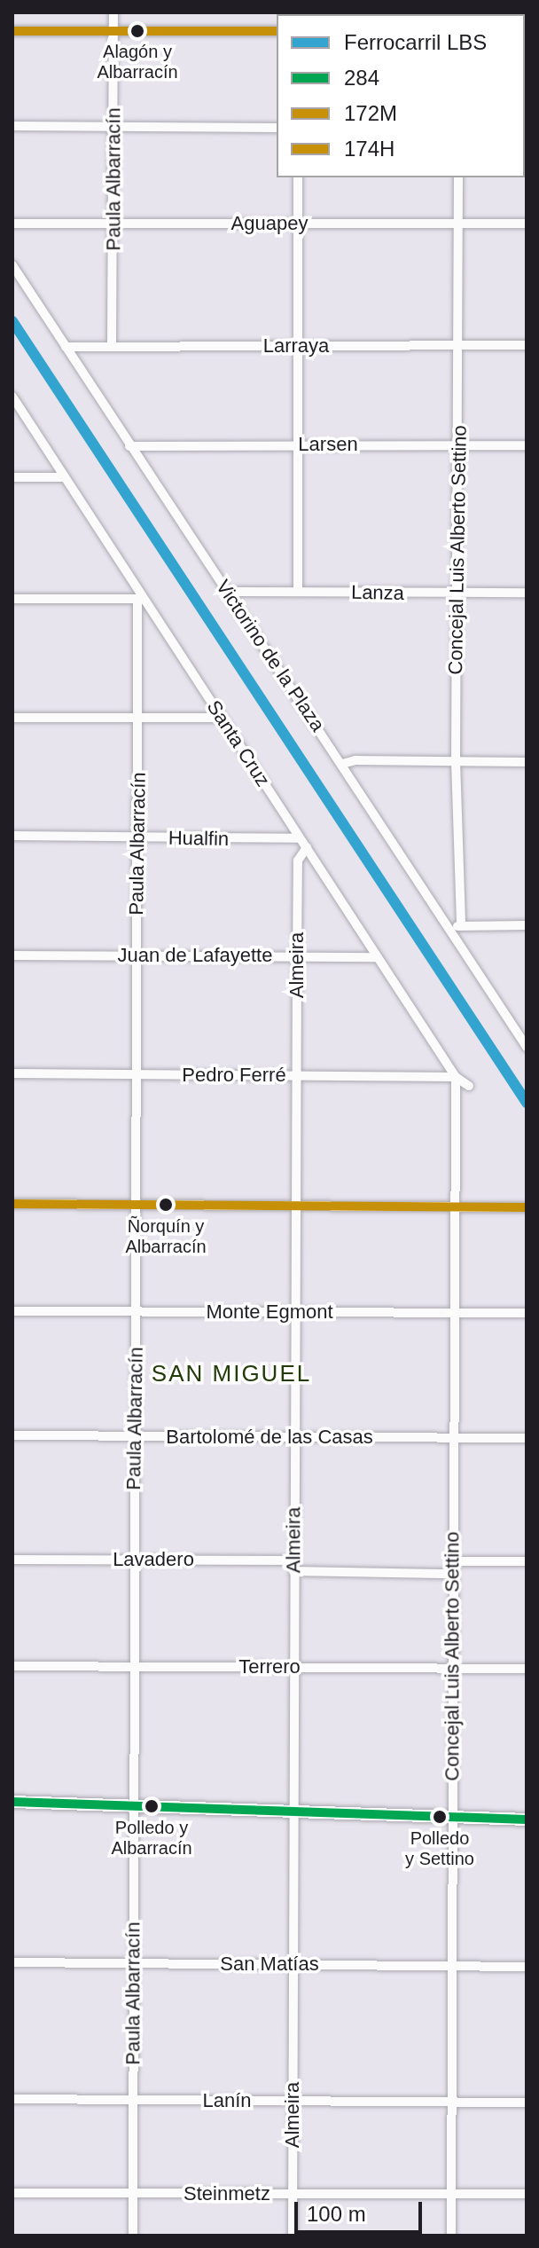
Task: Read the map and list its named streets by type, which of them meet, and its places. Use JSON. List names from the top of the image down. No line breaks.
{"streets":{"street":["Paula Albarracín","Aguapey","Larraya","Larsen","Concejal Luis Alberto Settino","Lanza","Victorino de la Plaza","Santa Cruz","Hualfin","Juan de Lafayette","Almeira","Pedro Ferré","Monte Egmont","Bartolomé de las Casas","Lavadero","Terrero","San Matías","Lanín","Steinmetz"]},"crossings":[["Paula Albarracín","Aguapey"],["Paula Albarracín","Larraya"],["Paula Albarracín","Santa Cruz"],["Paula Albarracín","Hualfin"],["Paula Albarracín","Juan de Lafayette"],["Paula Albarracín","Pedro Ferré"],["Paula Albarracín","Monte Egmont"],["Paula Albarracín","Bartolomé de las Casas"],["Paula Albarracín","Lavadero"],["Paula Albarracín","Terrero"],["Paula Albarracín","San Matías"],["Paula Albarracín","Lanín"],["Paula Albarracín","Steinmetz"],["Aguapey","Concejal Luis Alberto Settino"],["Larraya","Concejal Luis Alberto Settino"],["Larraya","Victorino de la Plaza"],["Larsen","Concejal Luis Alberto Settino"],["Larsen","Victorino de la Plaza"],["Concejal Luis Alberto Settino","Lanza"],["Concejal Luis Alberto Settino","Santa Cruz"],["Concejal Luis Alberto Settino","Pedro Ferré"],["Concejal Luis Alberto Settino","Monte Egmont"],["Concejal Luis Alberto Settino","Bartolomé de las Casas"],["Concejal Luis Alberto Settino","Lavadero"],["Concejal Luis Alberto Settino","Terrero"],["Concejal Luis Alberto Settino","San Matías"],["Concejal Luis Alberto Settino","Lanín"],["Concejal Luis Alberto Settino","Steinmetz"],["Lanza","Victorino de la Plaza"],["Santa Cruz","Hualfin"],["Santa Cruz","Juan de Lafayette"],["Santa Cruz","Almeira"],["Santa Cruz","Pedro Ferré"],["Juan de Lafayette","Almeira"],["Almeira","Pedro Ferré"],["Almeira","Monte Egmont"],["Almeira","Bartolomé de las Casas"],["Almeira","Lavadero"],["Almeira","Terrero"],["Almeira","San Matías"],["Almeira","Lanín"],["Almeira","Steinmetz"]],"districts":["SAN MIGUEL"],"places":["Alagón y Albarracín","Ñorquín y Albarracín","Polledo y Albarracín","Polledo y Settino"],"lines":["transit line 174H","rail line LBS","transit line 172M","transit line 284"],"legend":["Ferrocarril LBS","284","172M","174H"],"scale_bar":"100 m"}
